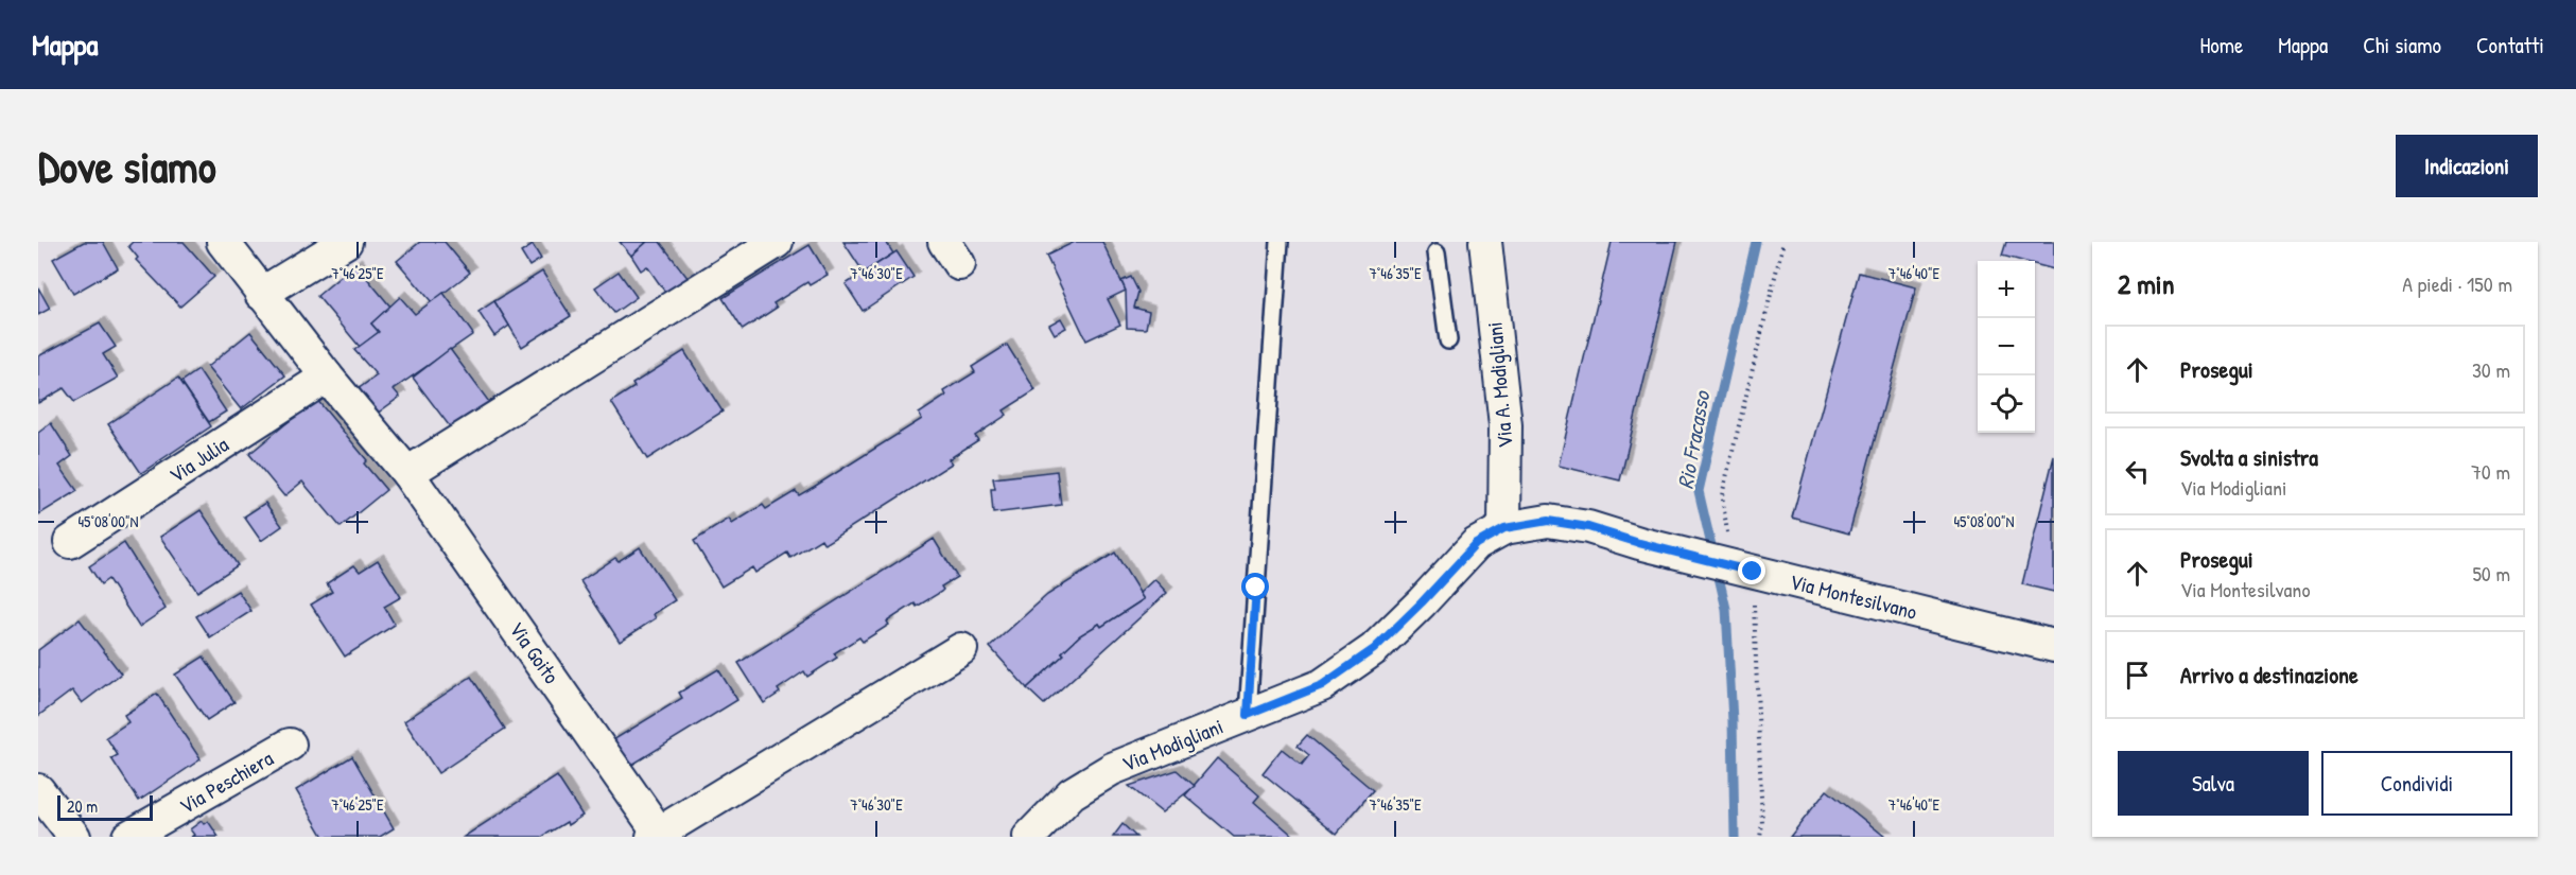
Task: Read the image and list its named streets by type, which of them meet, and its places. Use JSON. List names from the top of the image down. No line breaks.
{"streets":{"street":["Via A. Modigliani","Via Julia","Via Montesilvano","Via Goito","Via Modigliani","Via Peschiera"]},"crossings":[["Via A. Modigliani","Via Montesilvano"],["Via A. Modigliani","Via Modigliani"],["Via Julia","Via Goito"],["Via Montesilvano","Via Modigliani"]],"water":["Rio Fracasso"],"scale_bar":"20 m","page":{"header":"Mappa","nav":["Home","Mappa","Chi siamo","Contatti"],"buttons":["Indicazioni",["Salva","Condividi"]],"title":"Dove siamo","heading":["2 min","A piedi · 150 m"],"map_buttons":["+","−"],"list":[["Prosegui","30 m"],["Svolta a sinistra","Via Modigliani","70 m"],["Prosegui","Via Montesilvano","50 m"],"Arrivo a destinazione"],"scale":"20 m"},"coordinates":["7°46'25\"E","7°46'30\"E","7°46'35\"E","7°46'40\"E","45°08'00\"N"]}
